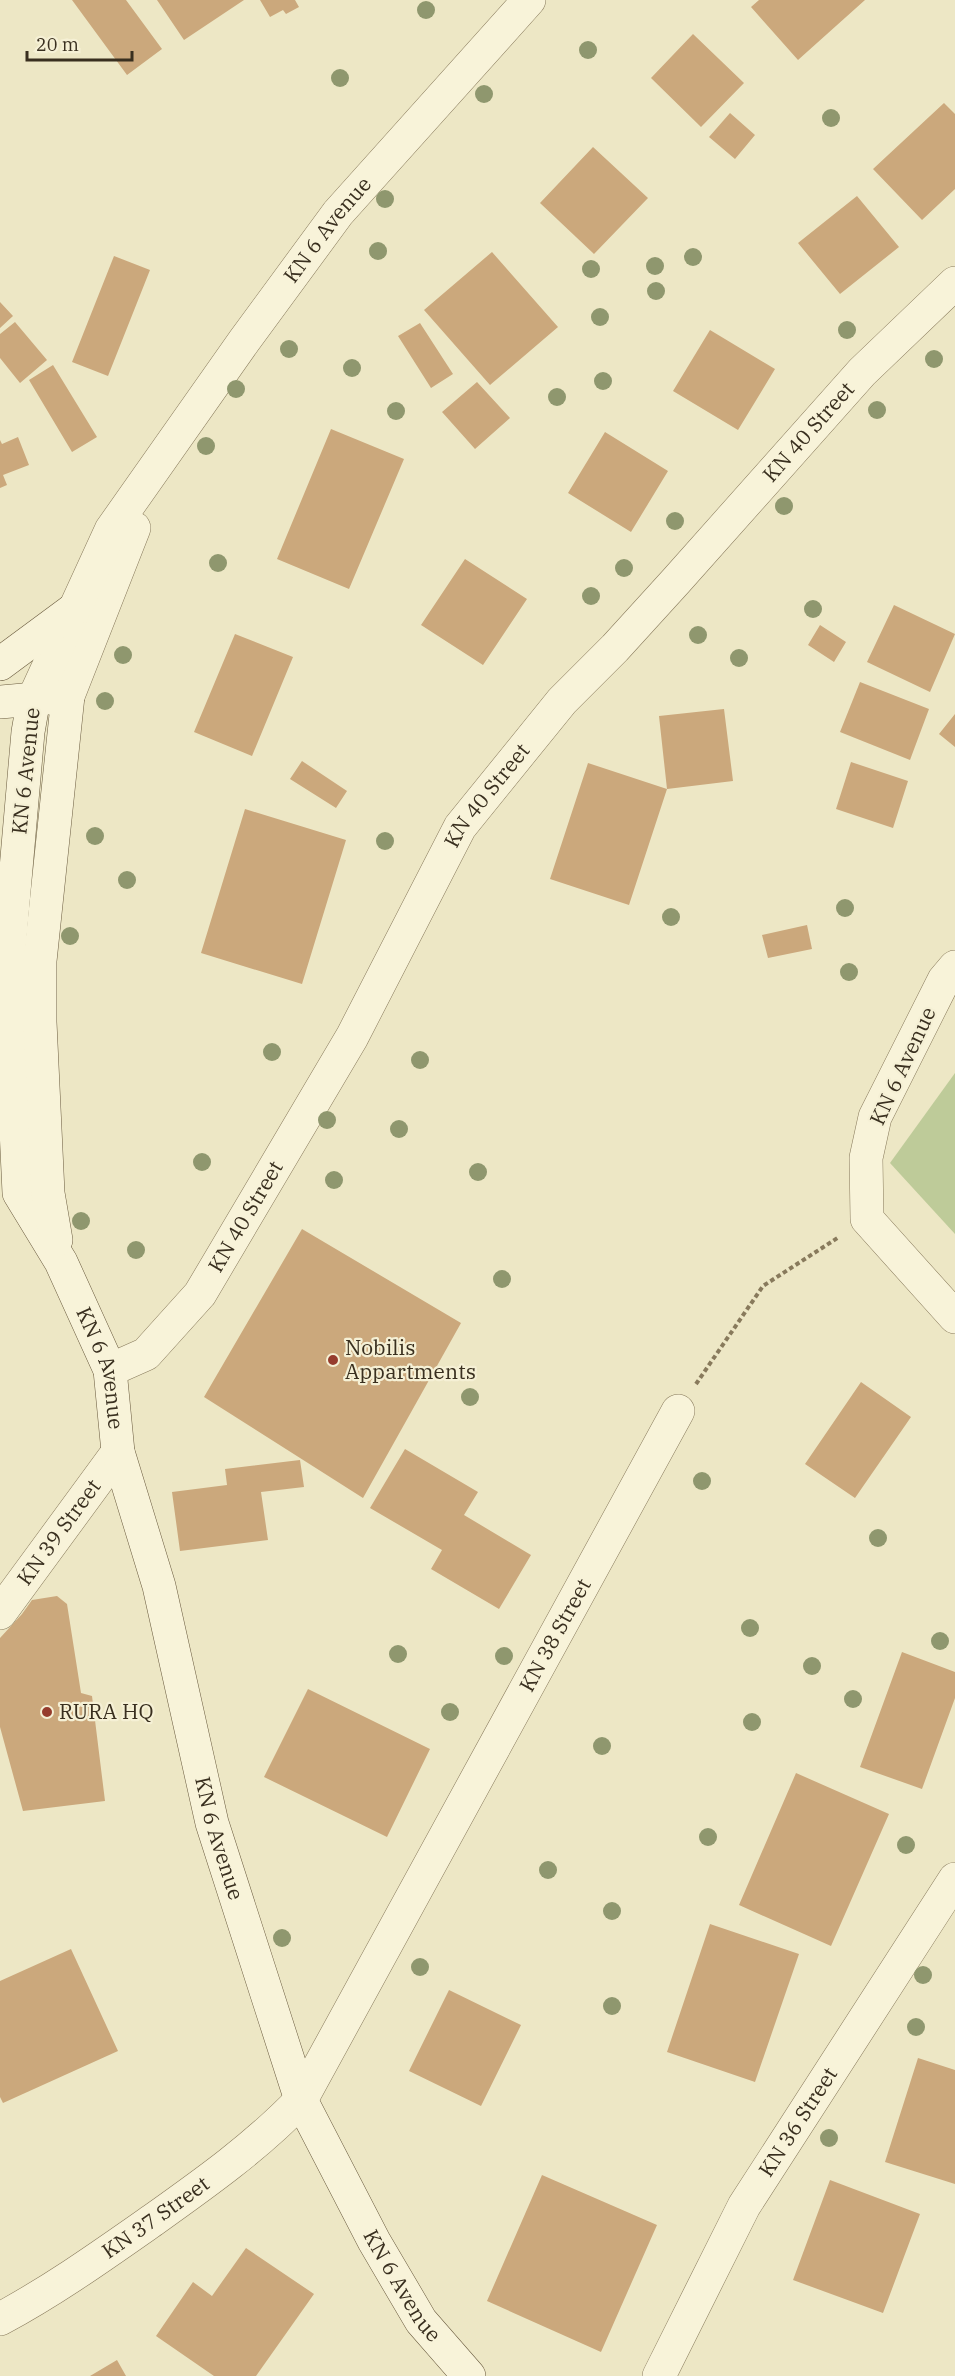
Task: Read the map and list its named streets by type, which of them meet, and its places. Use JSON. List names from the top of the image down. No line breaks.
{"streets":{"street":["KN 6 Avenue","KN 40 Street","KN 39 Street","KN 38 Street","KN 36 Street","KN 37 Street"]},"crossings":[["KN 6 Avenue","KN 40 Street"],["KN 6 Avenue","KN 39 Street"],["KN 6 Avenue","KN 38 Street"],["KN 6 Avenue","KN 37 Street"],["KN 38 Street","KN 37 Street"]],"places":["Nobilis Appartments","RURA HQ"],"scale_bar":"20 m"}
